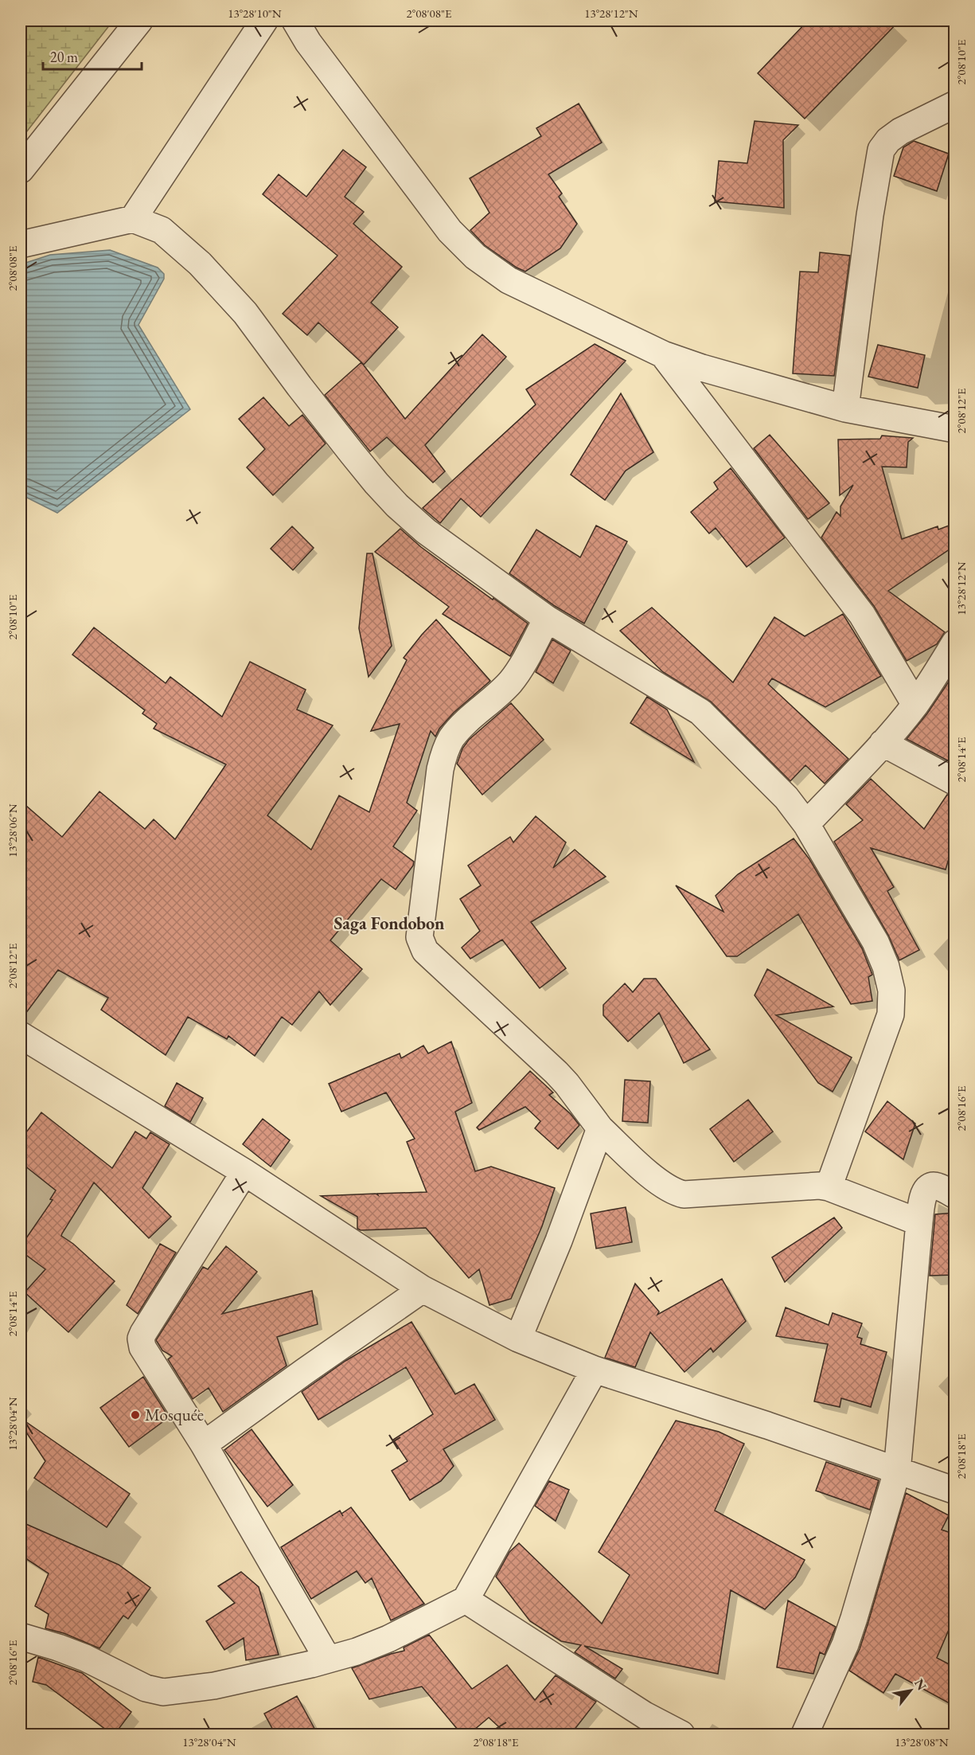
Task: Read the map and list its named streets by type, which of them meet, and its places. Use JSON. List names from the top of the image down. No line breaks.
{"districts":["Saga Fondobon"],"places":["Mosquée"],"scale_bar":"20 m","north":"top right","coordinates":["13°28'10\"N","2°08'08\"E","13°28'12\"N","2°08'10\"E","2°08'12\"E","2°08'14\"E","13°28'06\"N","2°08'16\"E","13°28'04\"N","2°08'18\"E","13°28'08\"N"]}
